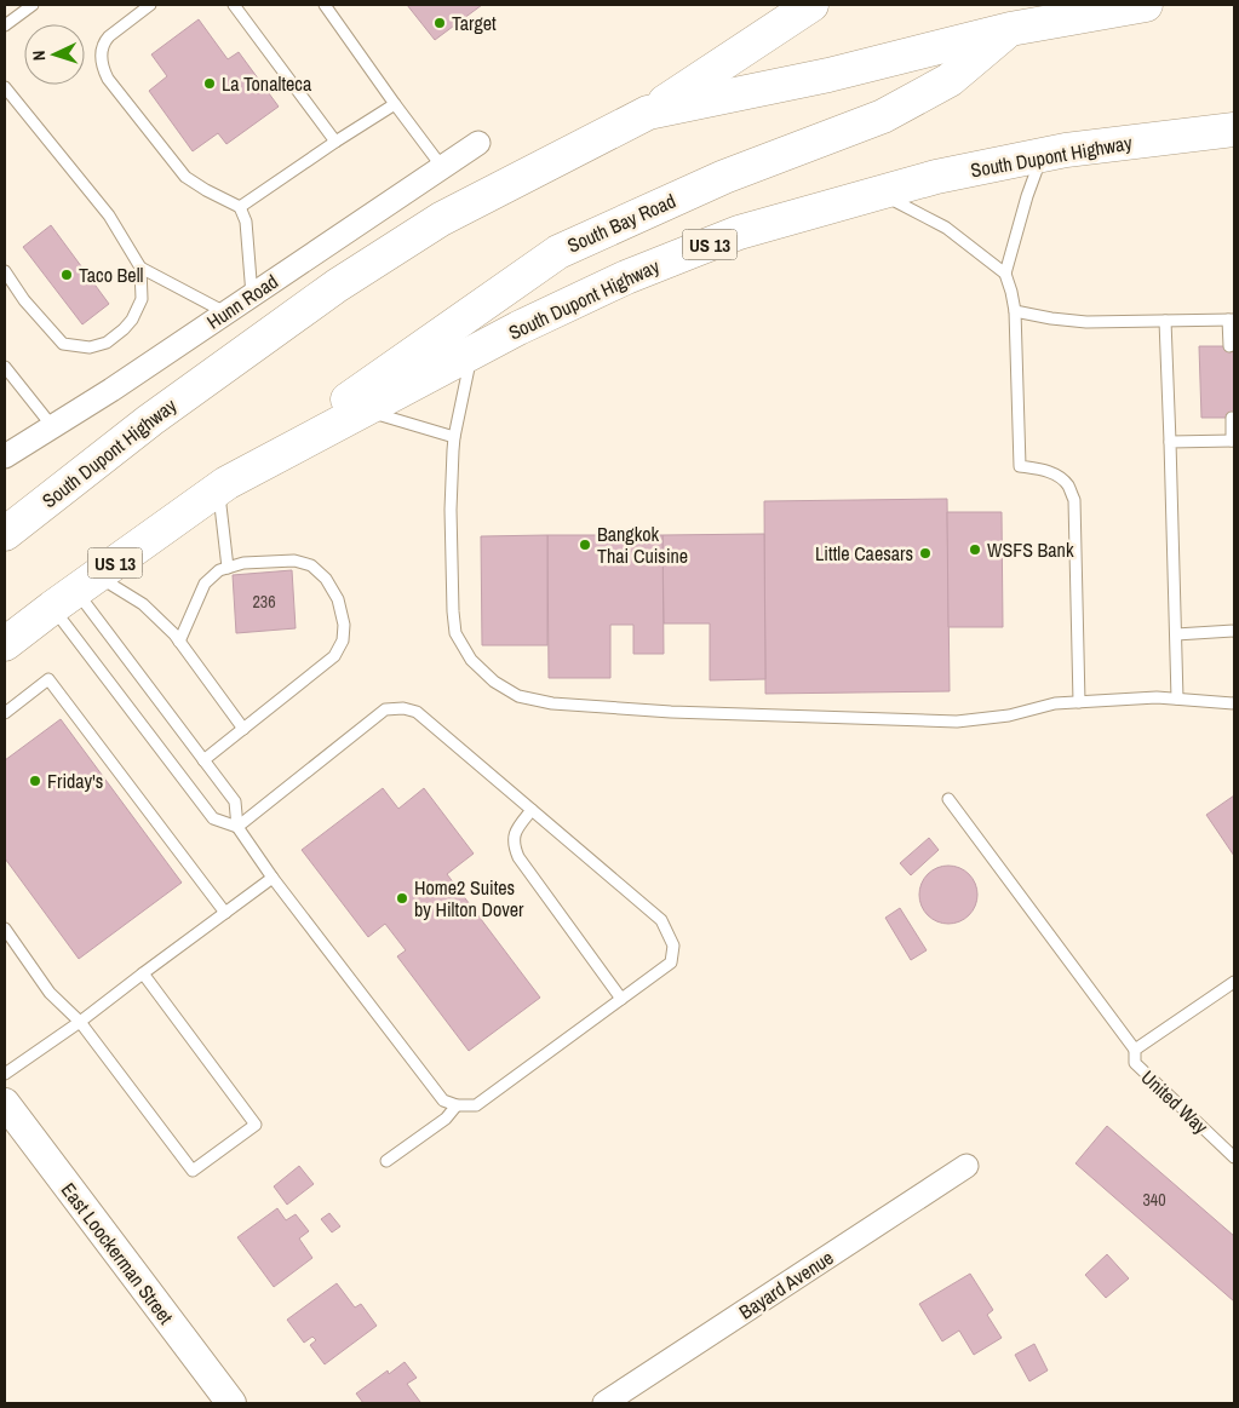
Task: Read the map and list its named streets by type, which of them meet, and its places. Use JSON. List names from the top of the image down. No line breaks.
{"streets":{"highway":["South Dupont Highway","South Bay Road","US 13"],"street":["Hunn Road","East Loockerman Street","Bayard Avenue"],"lane":["United Way"]},"crossings":[["South Dupont Highway","South Bay Road"]],"places":["Target","La Tonalteca","Taco Bell","Bangkok Thai Cuisine","WSFS Bank","Little Caesars","Friday's","Home2 Suites by Hilton Dover"],"house_numbers":["236","340"],"north":"left"}
